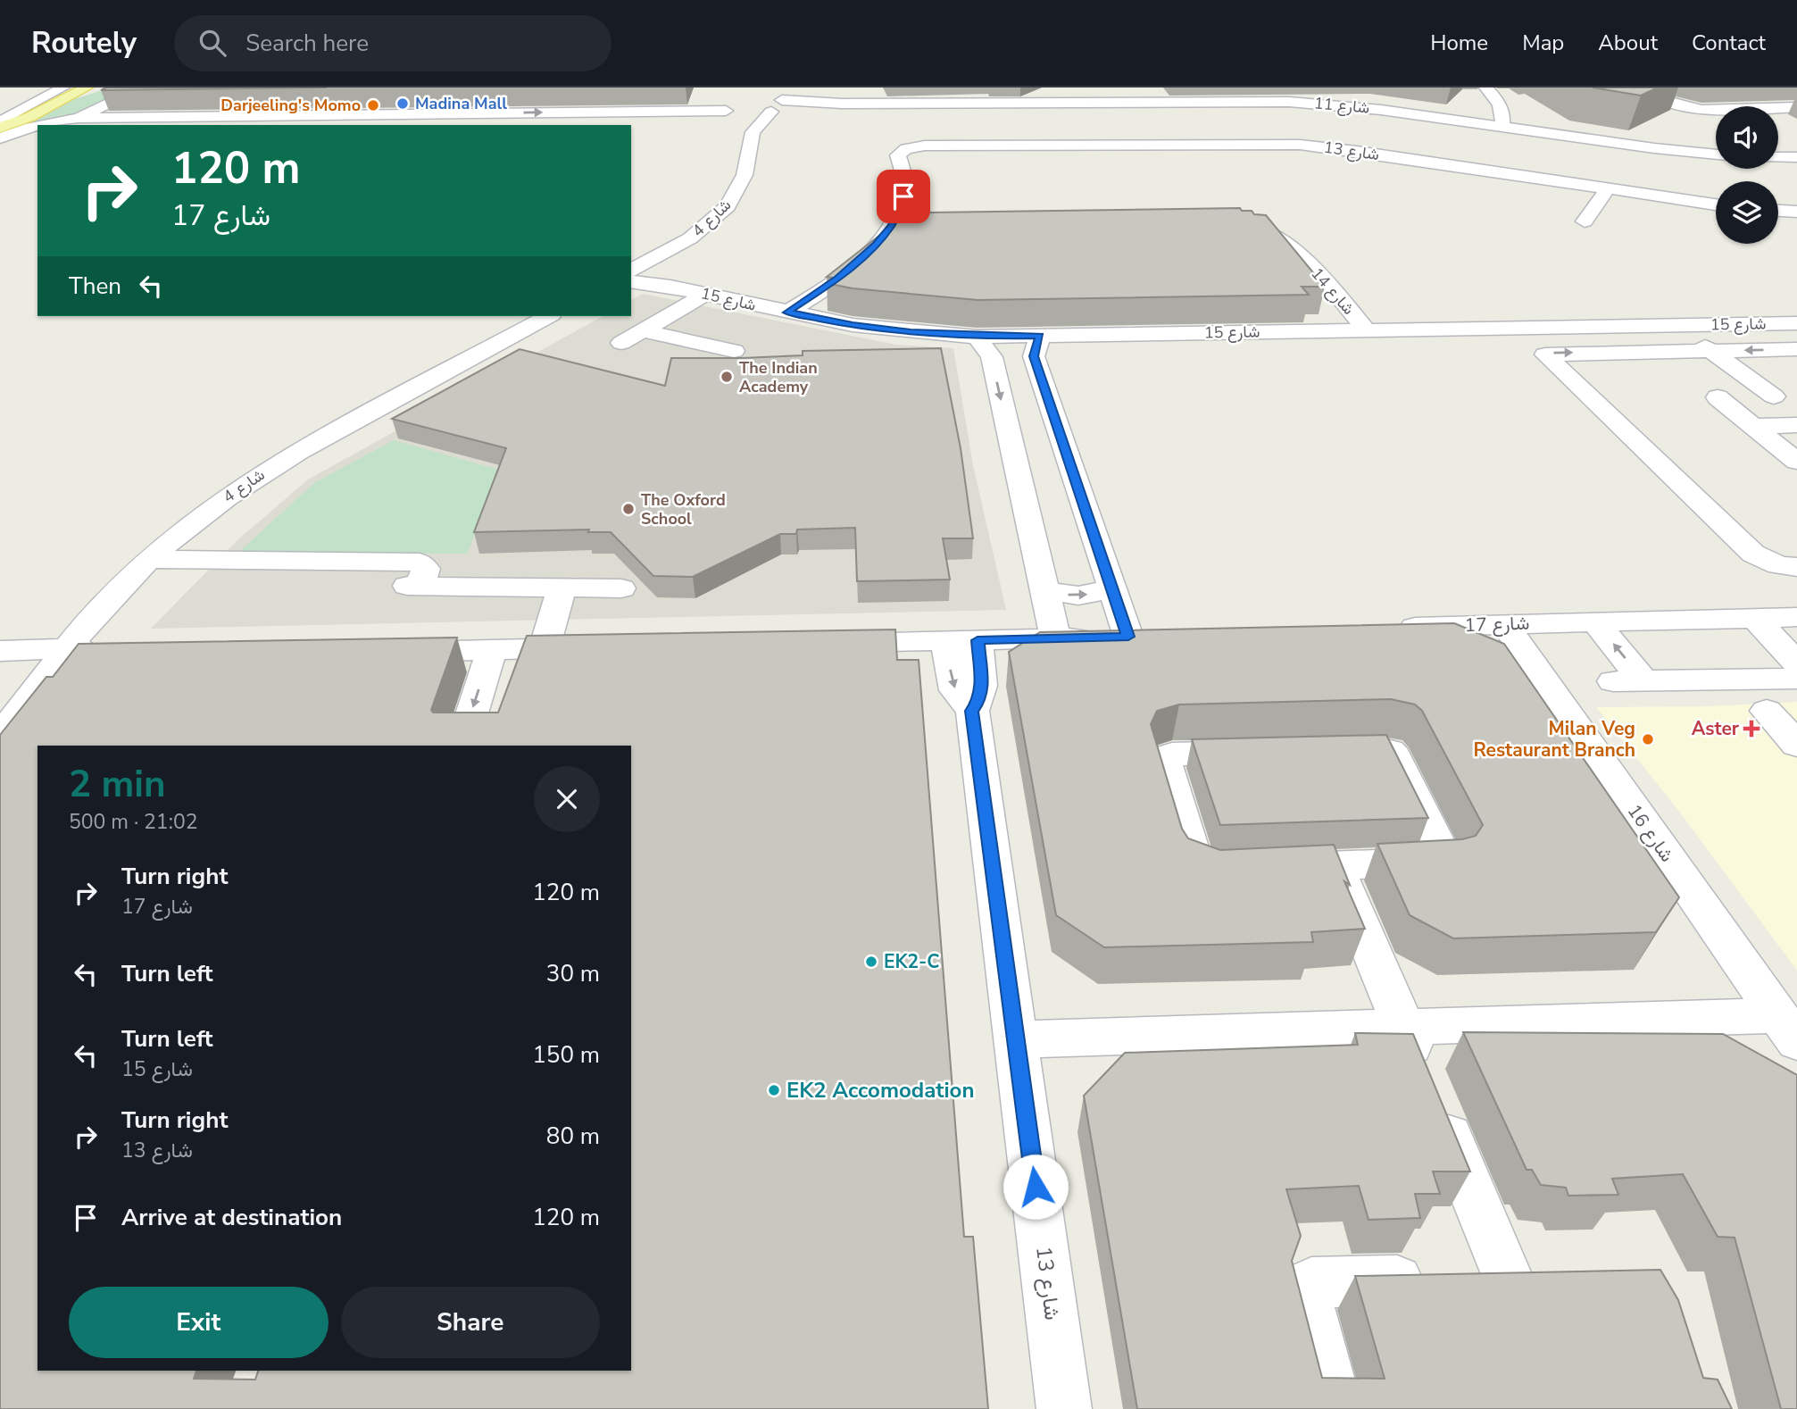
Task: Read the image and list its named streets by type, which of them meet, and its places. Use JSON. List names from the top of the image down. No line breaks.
{"streets":{"street":["شارع 11","شارع 13","شارع 4","شارع 14","شارع 15","شارع 17","شارع 16"]},"crossings":[["شارع 11","شارع 4"],["شارع 14","شارع 15"],["شارع 17","شارع 16"]],"places":{"other":["Madina Mall","Darjeeling's Momo","The Indian Academy","The Oxford School","Milan Veg Restaurant Branch","EK2-C","EK2 Accomodation"],"health":["Aster"]},"page":{"header":"Routely","search":"Search here","nav":["Home","Map","About","Contact"],"turn":["120 m","شارع 17"],"then":"Then","heading":["2 min","500 m · 21:02"],"list":[{"name":"Turn right","note":"شارع 17","value":"120 m"},{"name":"Turn left","value":"30 m"},{"name":"Turn left","note":"شارع 15","value":"150 m"},{"name":"Turn right","note":"شارع 13","value":"80 m"},{"name":"Arrive at destination","value":"120 m"}],"buttons":["Exit","Share"]}}
